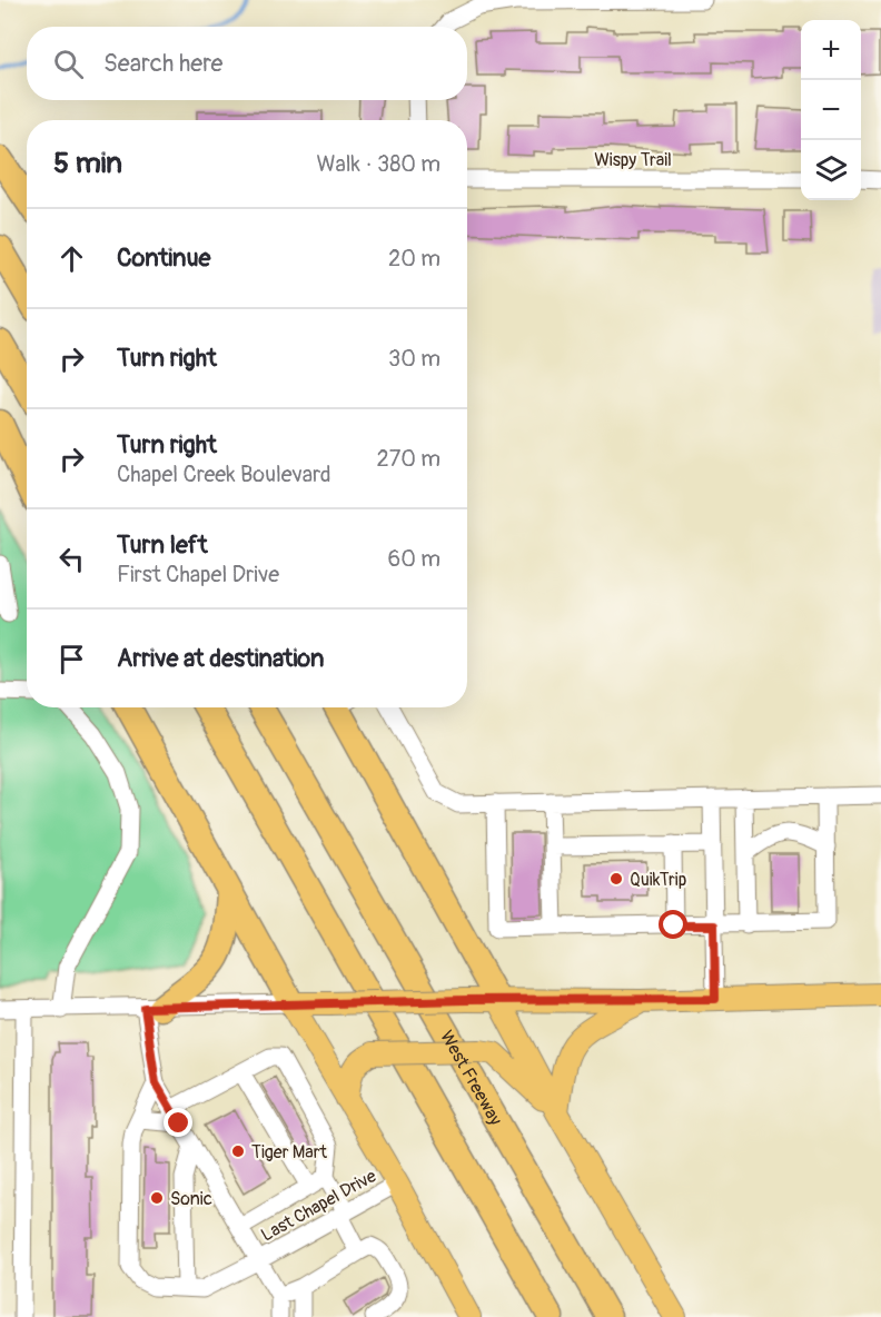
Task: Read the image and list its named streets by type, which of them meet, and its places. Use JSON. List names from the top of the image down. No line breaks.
{"streets":{"highway":["West Freeway"],"street":["Wispy Trail","Last Chapel Drive"]},"places":["QuikTrip","Tiger Mart","Sonic"],"page":{"map_buttons":["+","−"],"search":"Search here","heading":["5 min","Walk · 380 m"],"list":[["Continue","20 m"],["Turn right","30 m"],["Turn right","Chapel Creek Boulevard","270 m"],["Turn left","First Chapel Drive","60 m"],"Arrive at destination"]}}
